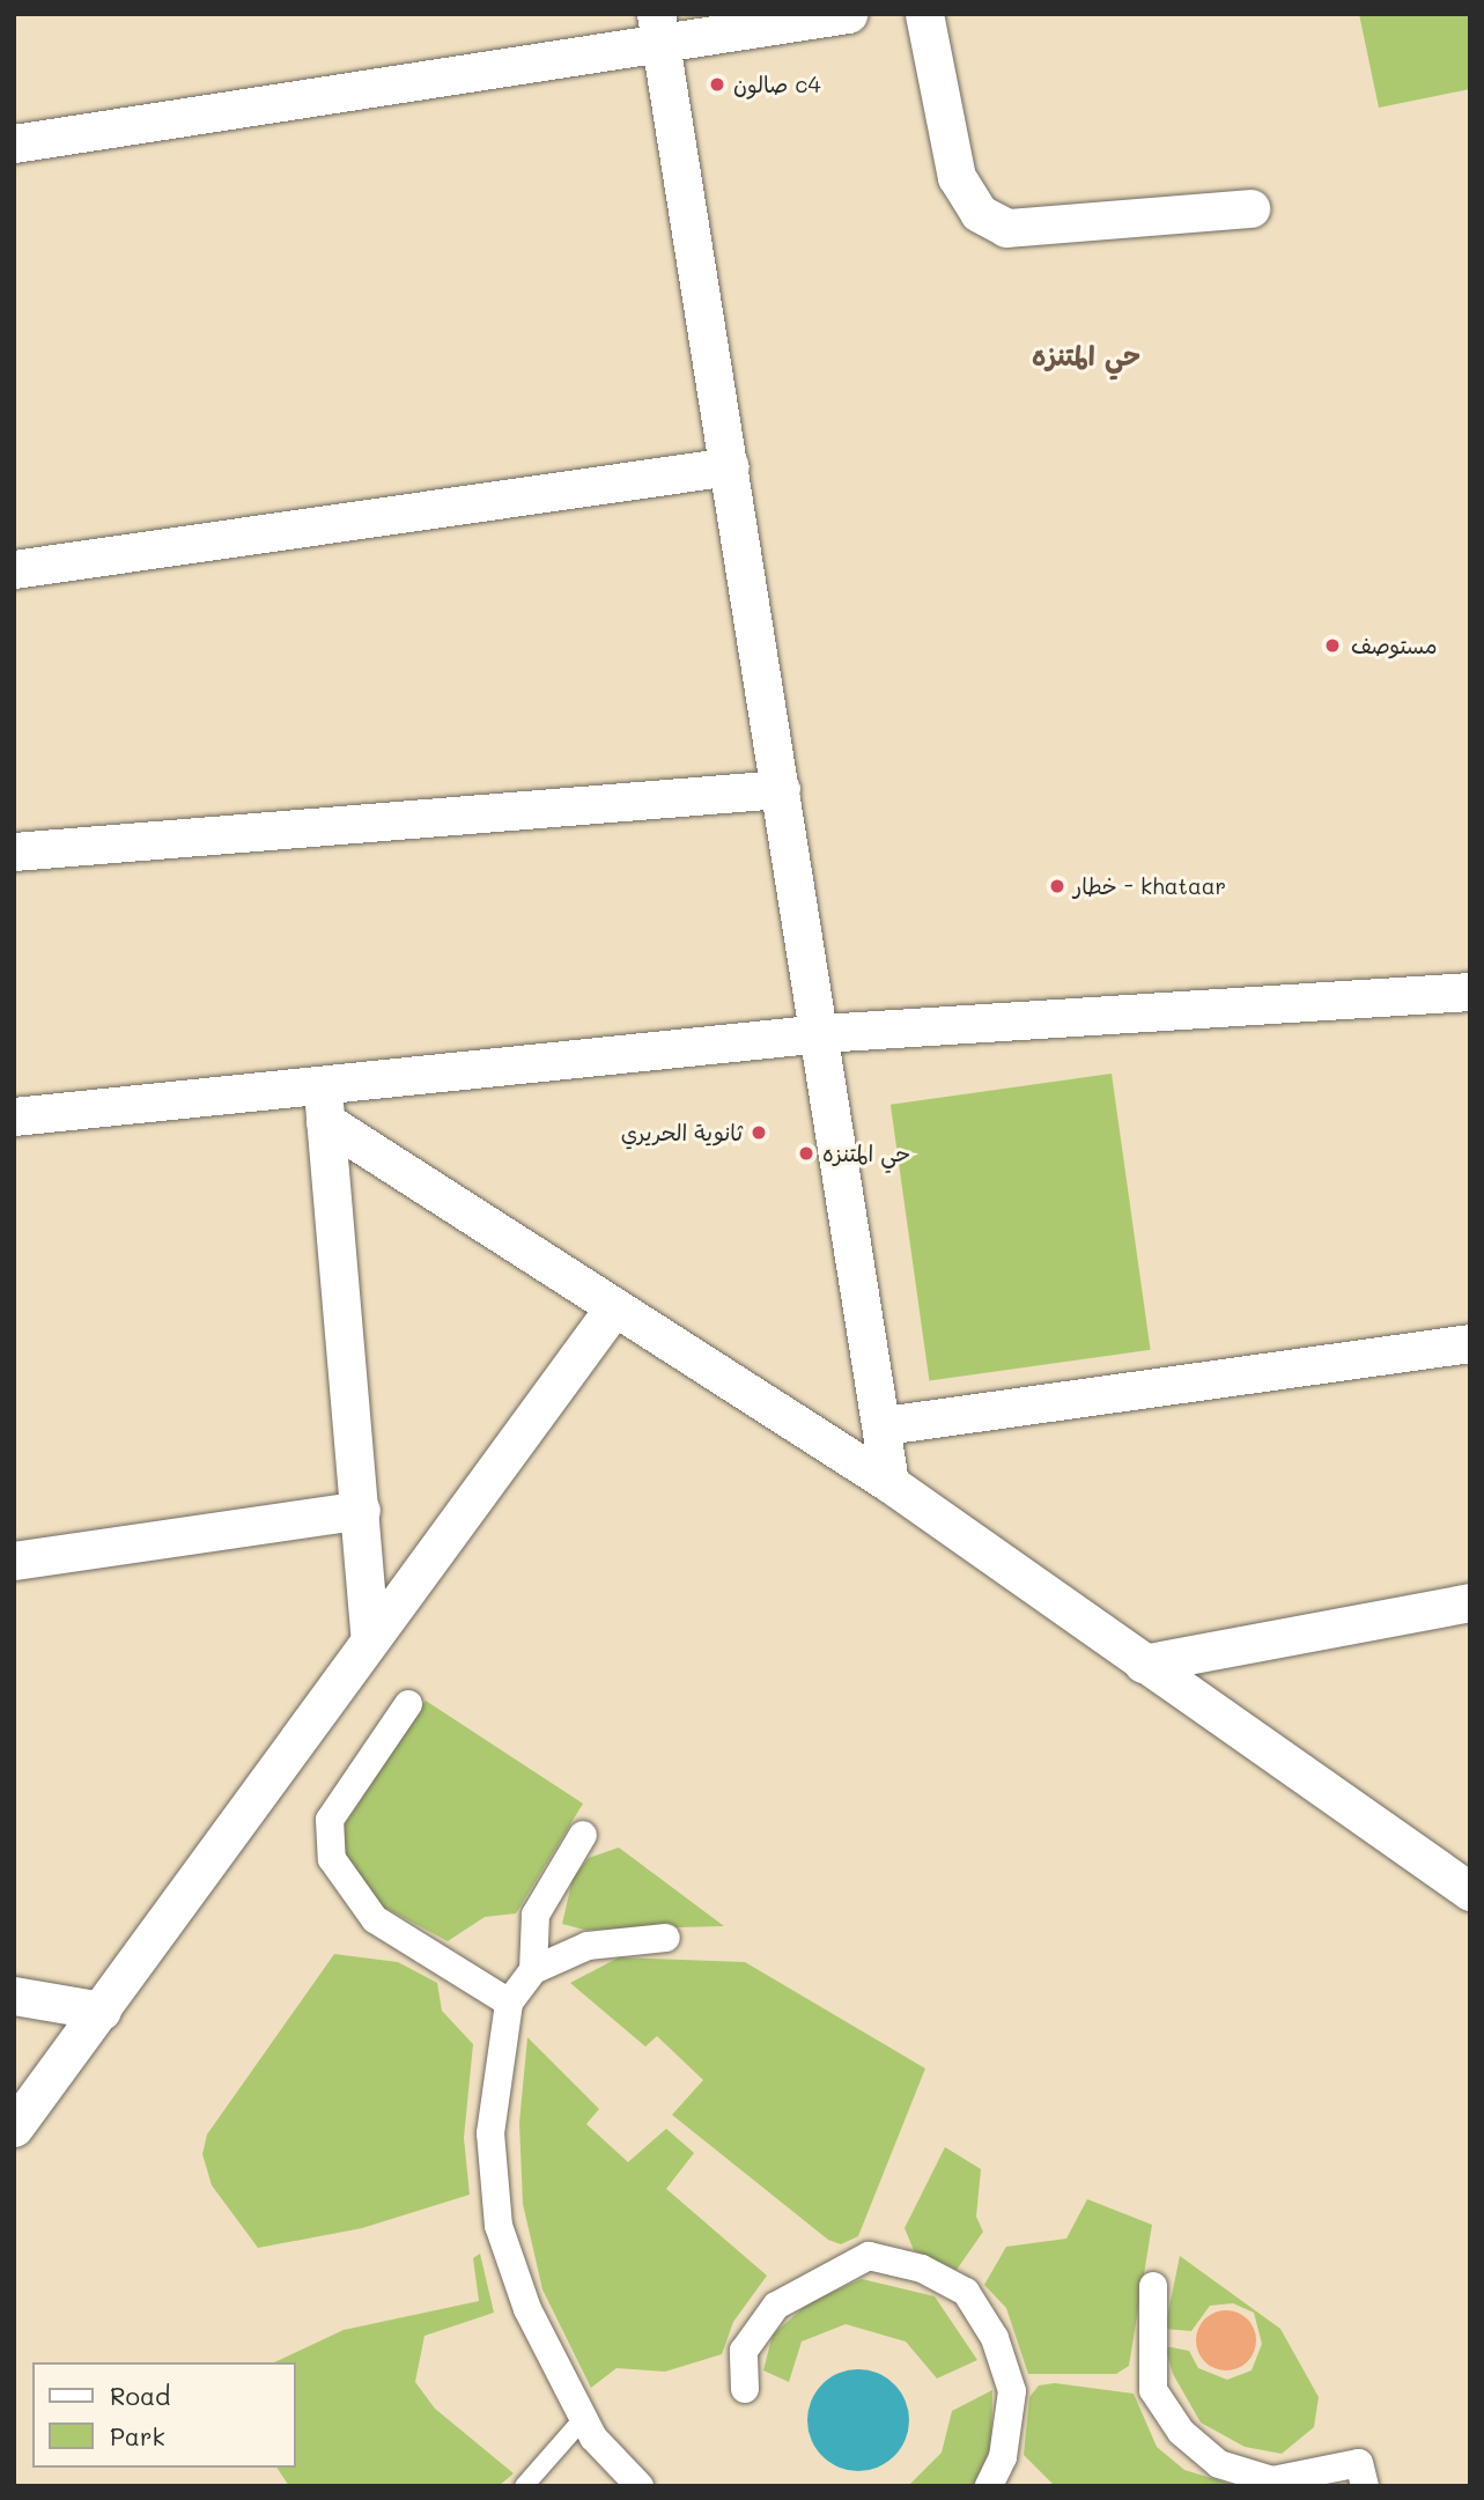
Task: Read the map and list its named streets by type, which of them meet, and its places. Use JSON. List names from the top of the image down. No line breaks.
{"districts":["حي المتنزه"],"places":["صالون c4","مستوصف","خطار - khataar","ثانوية الحريري","حي المتنزه"],"legend":["Road","Park"]}
